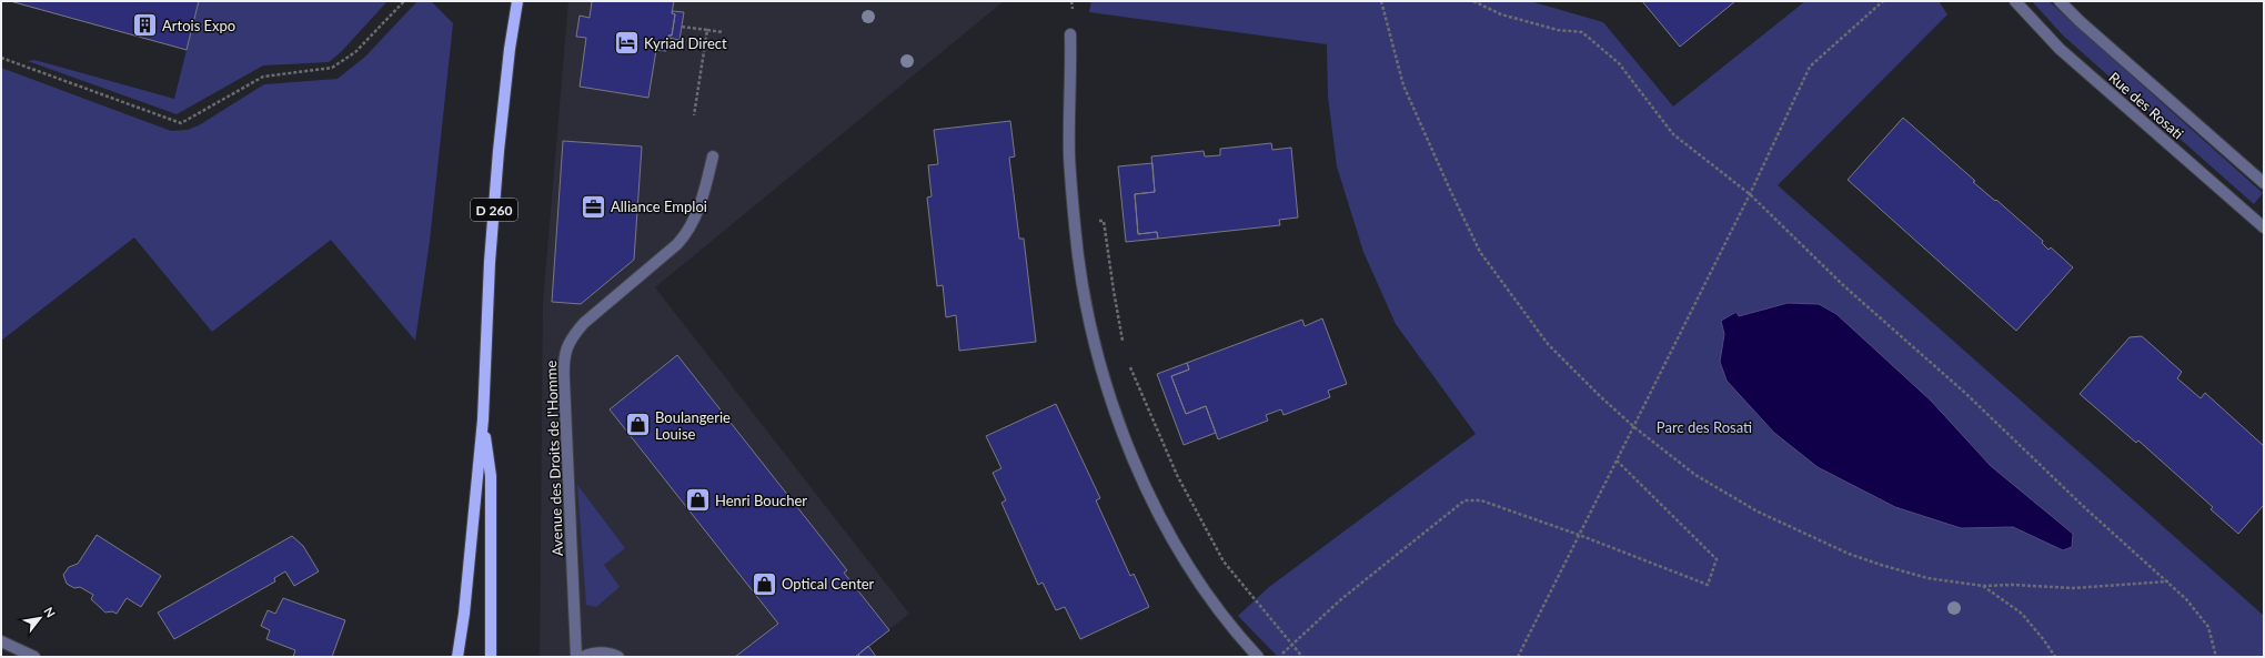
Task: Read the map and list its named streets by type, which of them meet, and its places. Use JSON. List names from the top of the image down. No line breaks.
{"streets":{"main road":["D 260"],"street":["Rue des Rosati","Avenue des Droits de l'Homme"]},"parks":["Parc des Rosati"],"places":{"building":["Artois Expo"],"hotel":["Kyriad Direct"],"office":["Alliance Emploi"],"shop":["Boulangerie Louise","Henri Boucher","Optical Center"]},"north":"top right"}
